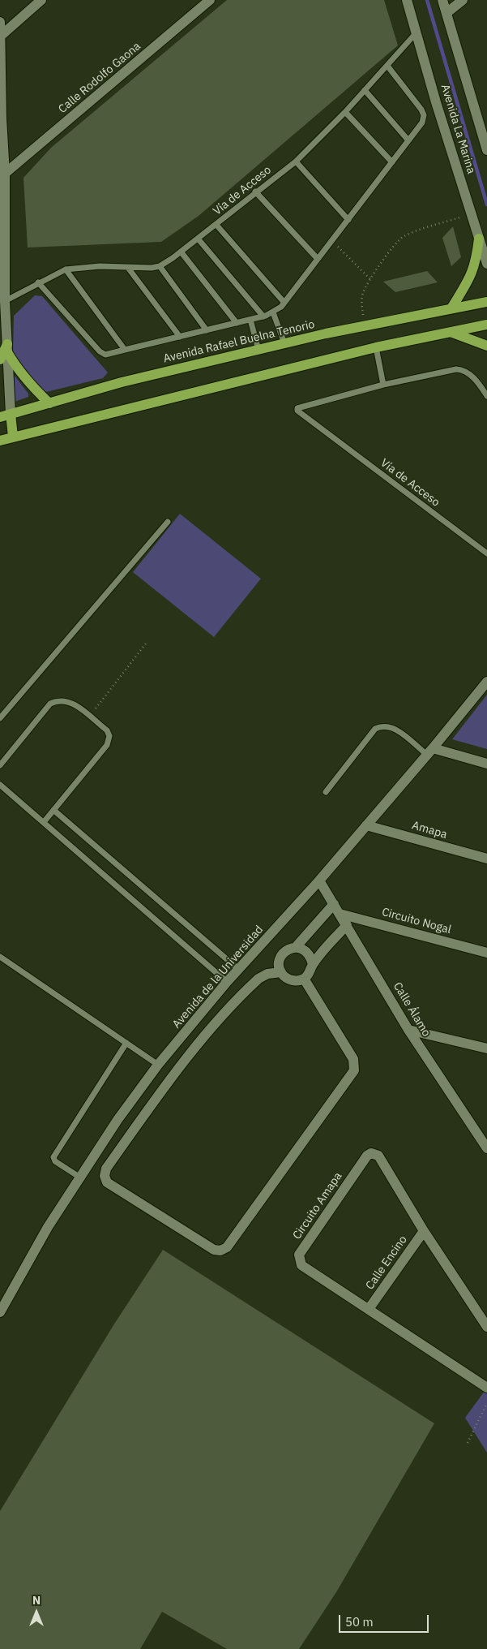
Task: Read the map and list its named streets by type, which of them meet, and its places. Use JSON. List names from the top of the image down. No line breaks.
{"streets":{"main road":["Avenida Rafael Buelna Tenorio"],"street":["Calle Rodolfo Gaona","Avenida La Marina","Amapa","Circuito Nogal","Avenida de la Universidad","Calle Álamo","Circuito Amapa","Calle Encino"],"lane":["Vía de Acceso"]},"crossings":[["Avenida La Marina","Vía de Acceso"],["Amapa","Avenida de la Universidad"],["Circuito Nogal","Calle Álamo"],["Avenida de la Universidad","Calle Álamo"],["Circuito Amapa","Calle Encino"]],"scale_bar":"50 m","north":"top"}
